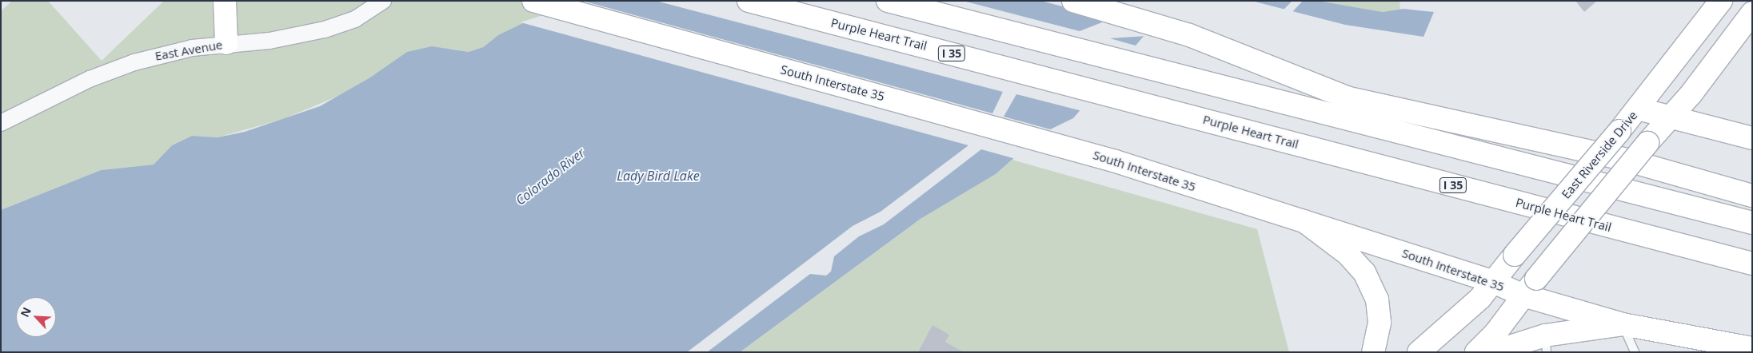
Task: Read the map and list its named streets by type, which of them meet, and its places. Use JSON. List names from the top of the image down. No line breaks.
{"streets":{"main road":["Purple Heart Trail","I 35","South Interstate 35","East Riverside Drive"],"street":["East Avenue"]},"crossings":[["South Interstate 35","East Riverside Drive"]],"water":["Lady Bird Lake","Colorado River"],"north":"top left"}
